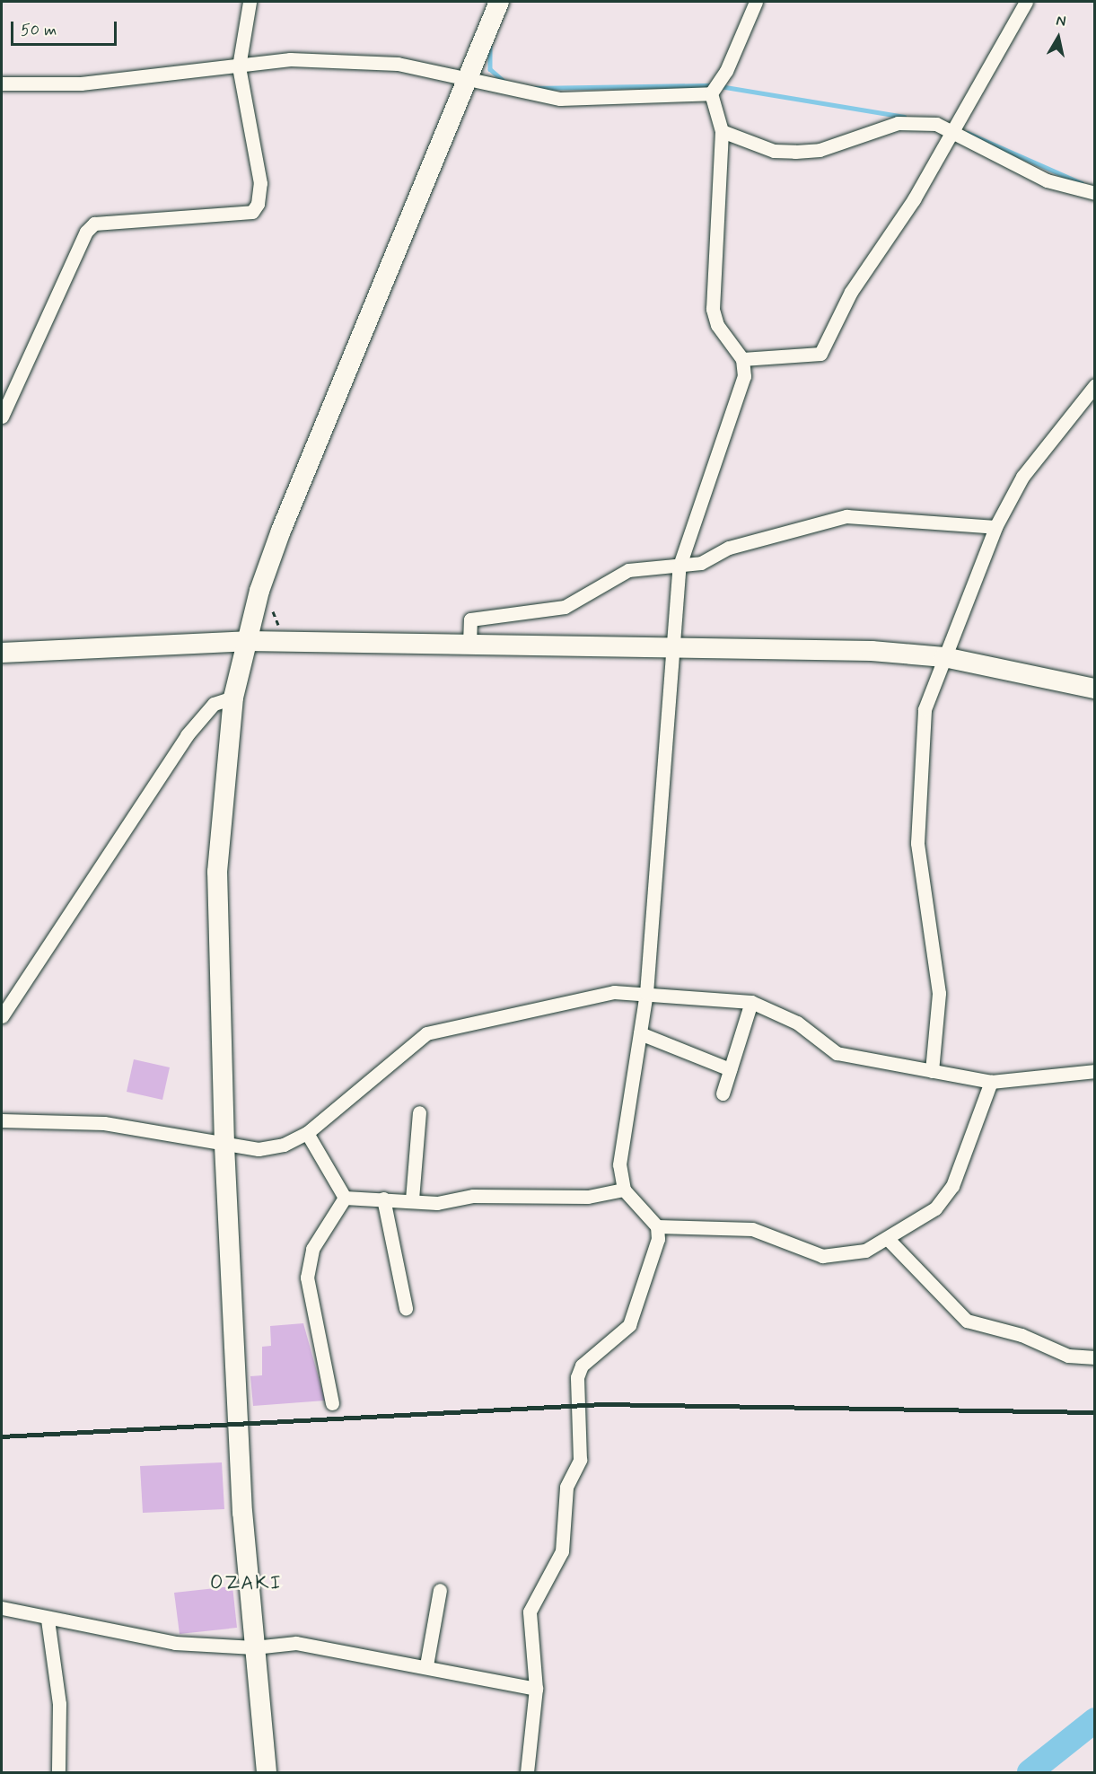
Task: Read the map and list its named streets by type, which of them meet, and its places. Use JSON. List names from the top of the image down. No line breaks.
{"districts":["OZAKI"],"scale_bar":"50 m","north":"top"}
